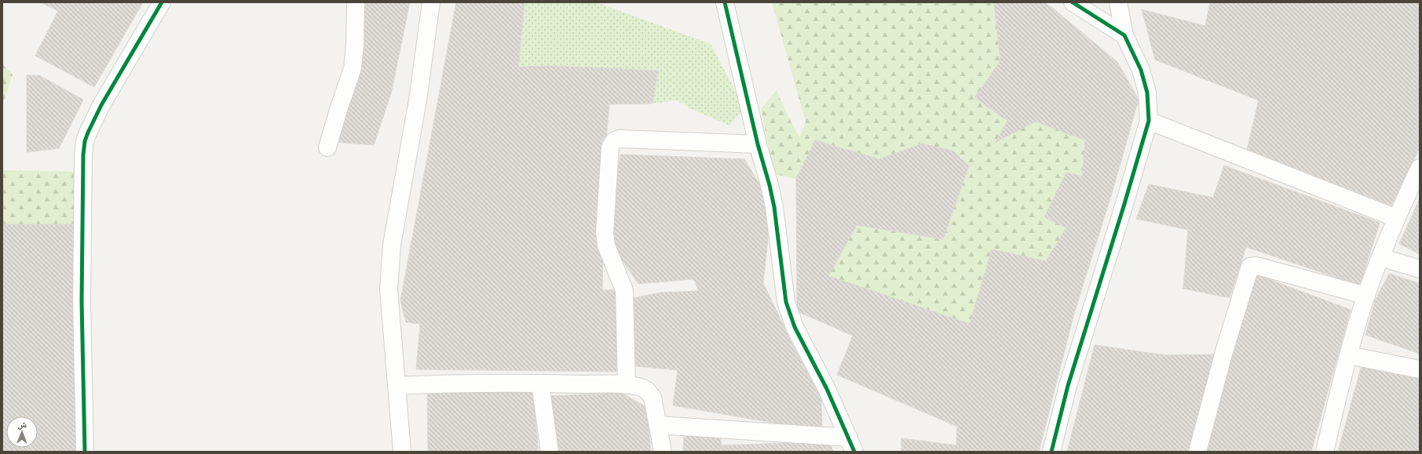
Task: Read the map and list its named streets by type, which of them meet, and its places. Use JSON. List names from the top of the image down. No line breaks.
{"north":"top"}
